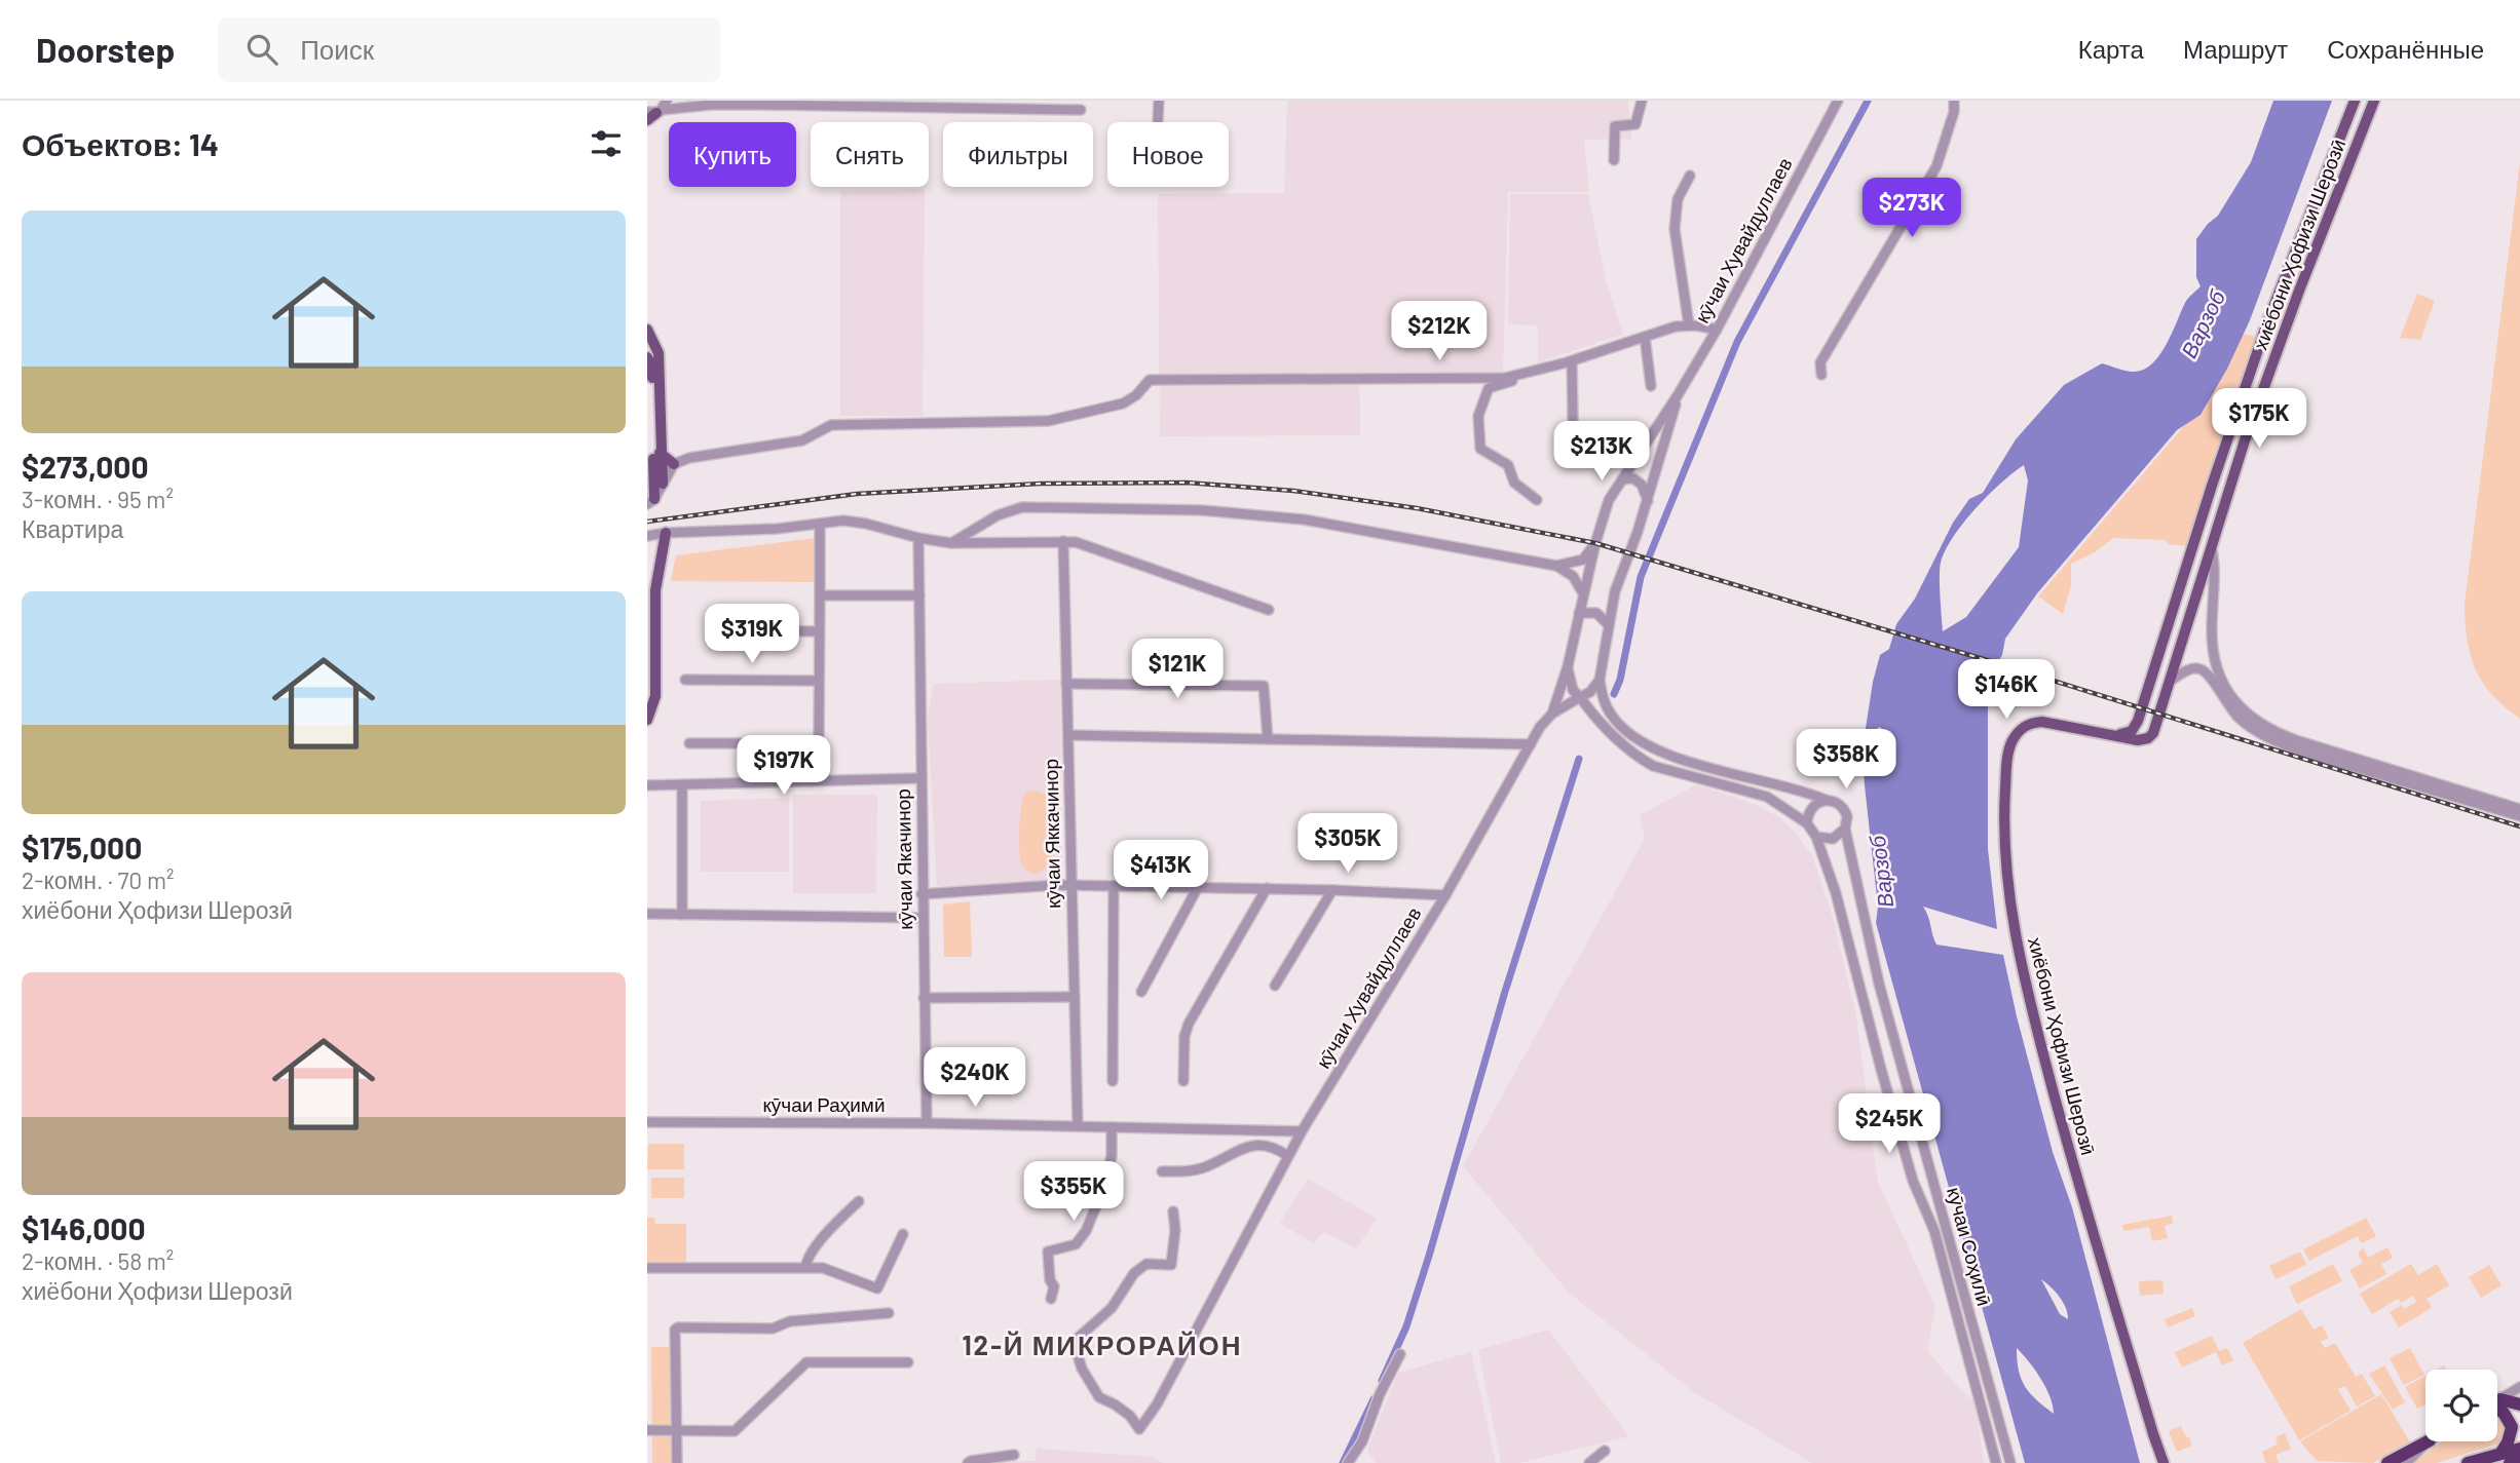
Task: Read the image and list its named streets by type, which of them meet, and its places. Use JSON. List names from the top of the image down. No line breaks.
{"streets":{"main road":["хиёбони Ҳофизи Шерозӣ"],"street":["кӯчаи Хувайдуллаев","кӯчаи Яккачинор","кӯчаи Якачинор","кӯчаи Раҳимӣ","кӯчаи Соҳилӣ"]},"crossings":[["кӯчаи Хувайдуллаев","кӯчаи Раҳимӣ"],["кӯчаи Хувайдуллаев","кӯчаи Соҳилӣ"],["кӯчаи Яккачинор","кӯчаи Раҳимӣ"],["кӯчаи Якачинор","кӯчаи Раҳимӣ"]],"districts":["12-Й МИКРОРАЙОН"],"water":["Варзоб"],"page":{"header":"Doorstep","search":"Поиск","nav":["Карта","Маршрут","Сохранённые"],"heading":"Объектов: 14","chip":["Купить","Снять","Фильтры","Новое"],"price":["$273K","$212K","$175K","$213K","$319K","$121K","$146K","$358K","$197K","$305K","$413K","$240K","$245K","$355K"],"list":[{"name":"$273,000","note":"3-комн. · 95 m² · Квартира"},{"name":"$175,000","note":"2-комн. · 70 m² · хиёбони Ҳофизи Шерозӣ"},{"name":"$146,000","note":"2-комн. · 58 m² · хиёбони Ҳофизи Шерозӣ"}]}}
